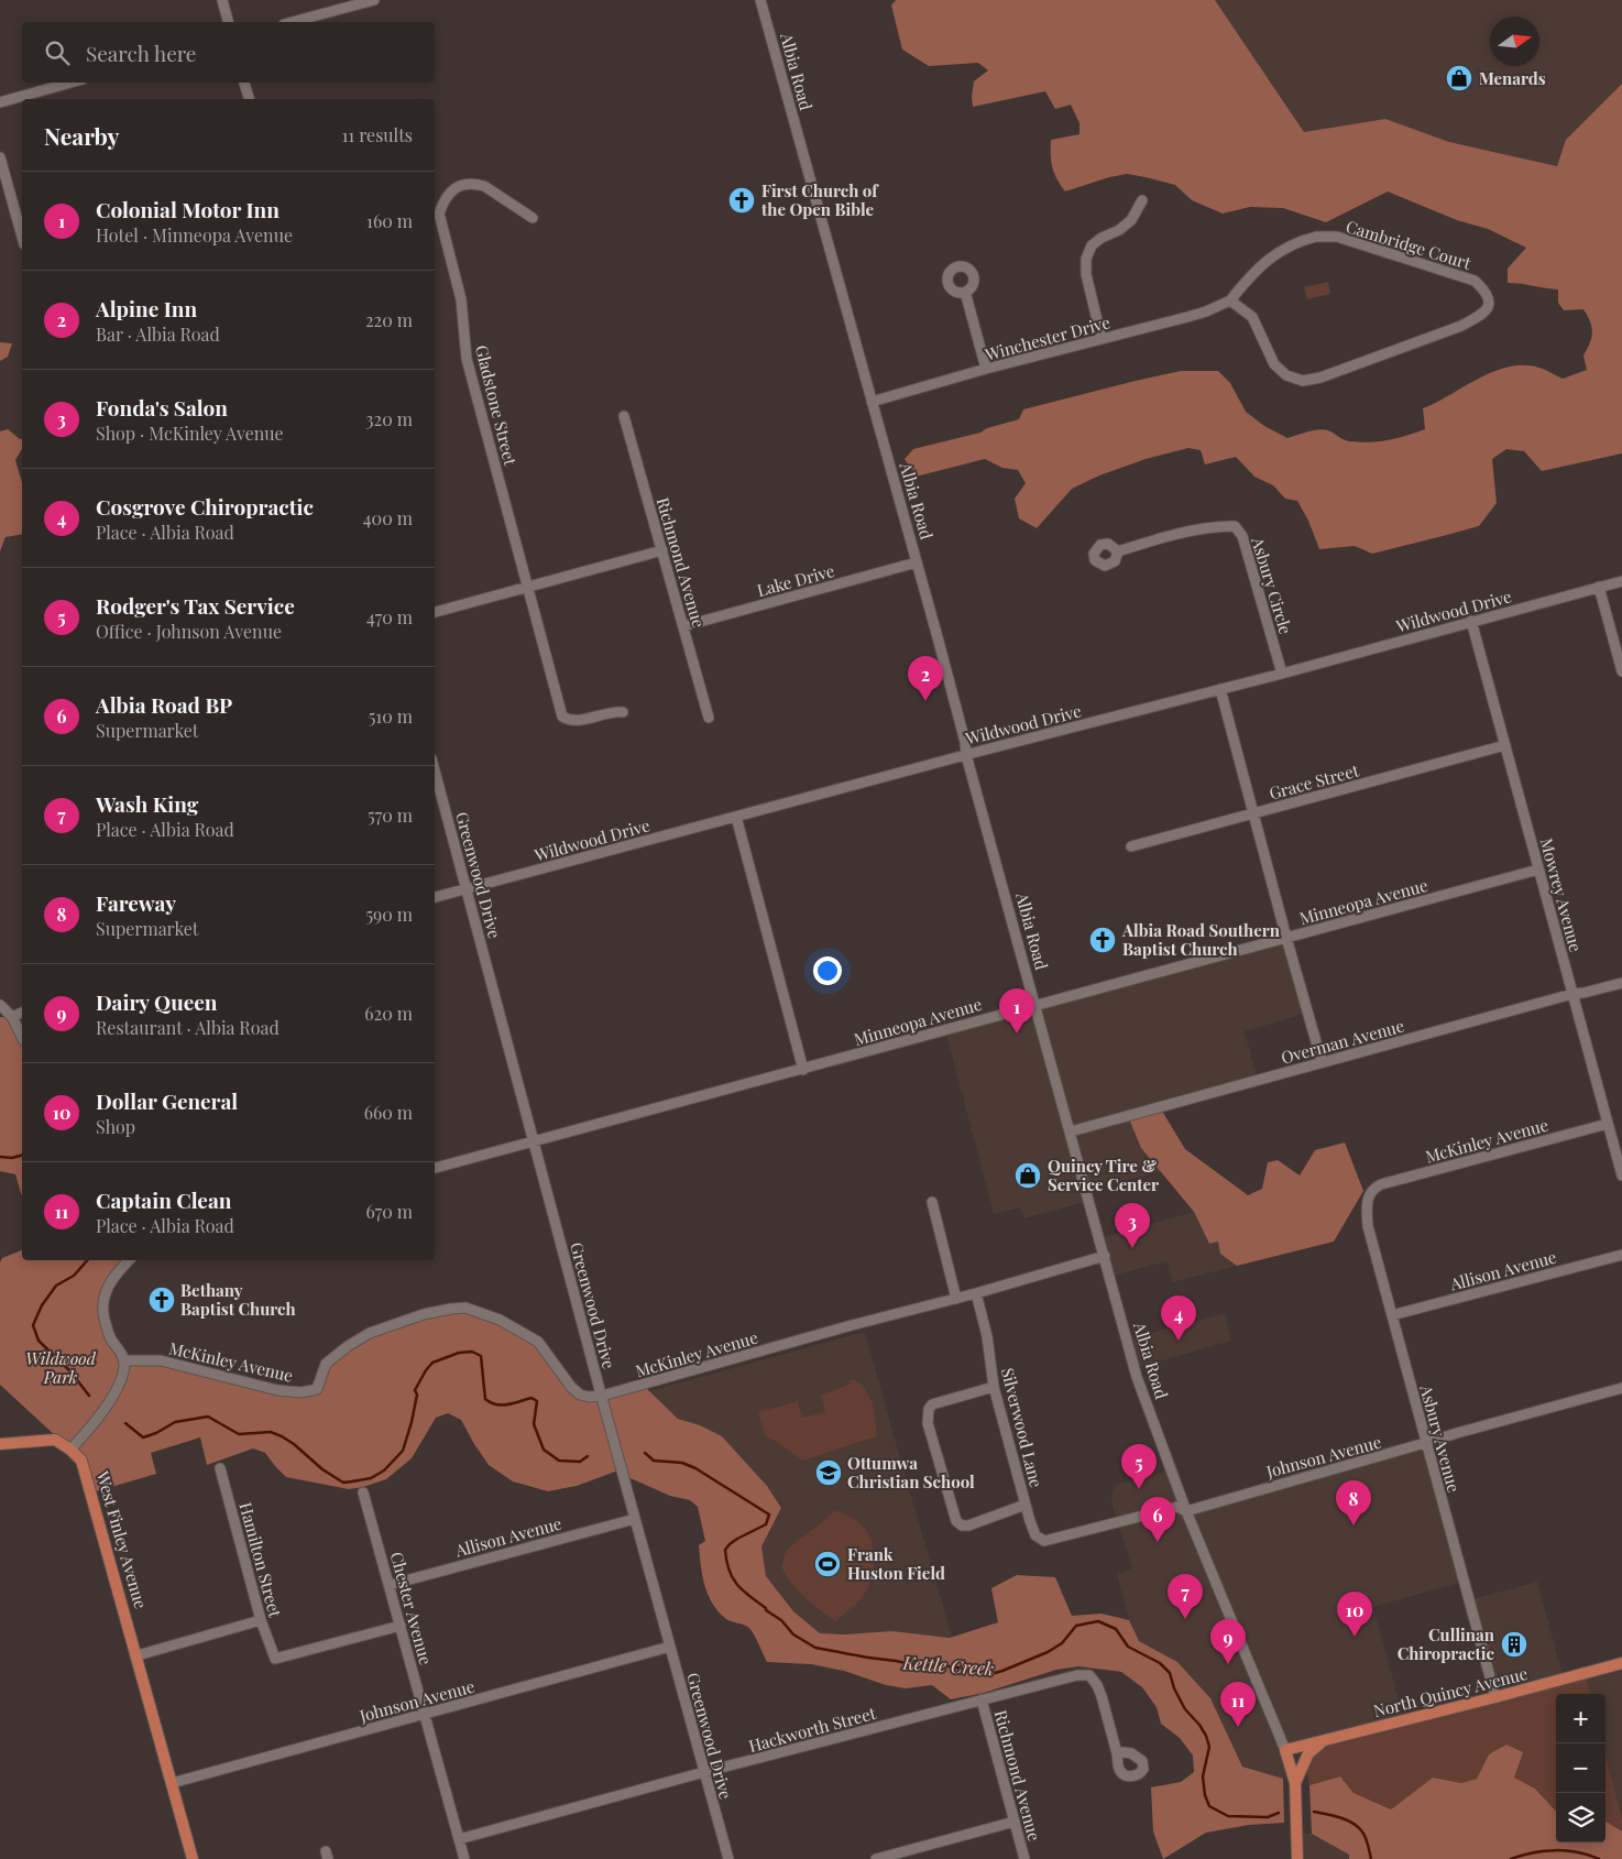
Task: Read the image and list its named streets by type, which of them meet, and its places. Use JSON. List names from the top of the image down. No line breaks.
{"streets":{"main road":["Albia Road","West Finley Avenue","North Quincy Avenue"],"street":["Cambridge Court","Winchester Drive","Gladstone Street","Richmond Avenue","Lake Drive","Asbury Circle","Wildwood Drive","Grace Street","Greenwood Drive","Mowrey Avenue","Minneopa Avenue","Overman Avenue","McKinley Avenue","Allison Avenue","Silverwood Lane","Asbury Avenue","Johnson Avenue","Hamilton Street","Chester Avenue","Hackworth Street"]},"crossings":[["Albia Road","Winchester Drive"],["Albia Road","Lake Drive"],["Albia Road","Wildwood Drive"],["Albia Road","Minneopa Avenue"],["Albia Road","Overman Avenue"],["Albia Road","McKinley Avenue"],["Albia Road","Johnson Avenue"],["Albia Road","North Quincy Avenue"],["Cambridge Court","Winchester Drive"],["Richmond Avenue","Lake Drive"],["Richmond Avenue","Hackworth Street"],["Asbury Circle","Wildwood Drive"],["Wildwood Drive","Greenwood Drive"],["Wildwood Drive","Mowrey Avenue"],["Grace Street","Mowrey Avenue"],["Greenwood Drive","Minneopa Avenue"],["Greenwood Drive","McKinley Avenue"],["Greenwood Drive","Allison Avenue"],["Greenwood Drive","Johnson Avenue"],["Greenwood Drive","Hackworth Street"],["Mowrey Avenue","Minneopa Avenue"],["Mowrey Avenue","Overman Avenue"],["Mowrey Avenue","McKinley Avenue"],["McKinley Avenue","Silverwood Lane"],["McKinley Avenue","Asbury Avenue"],["Allison Avenue","Asbury Avenue"],["Allison Avenue","Chester Avenue"],["Silverwood Lane","Johnson Avenue"],["Asbury Avenue","Johnson Avenue"],["Asbury Avenue","North Quincy Avenue"],["Johnson Avenue","West Finley Avenue"],["Johnson Avenue","Chester Avenue"],["Hamilton Street","Chester Avenue"],["Chester Avenue","Hackworth Street"]],"water":["Kettle Creek"],"parks":["Wildwood Park"],"places":{"shop":["Menards","Quincy Tire & Service Center"],"church":["First Church of the Open Bible","Albia Road Southern Baptist Church","Bethany Baptist Church"],"school or university":["Ottumwa Christian School"],"sports":["Frank Huston Field"],"building":["Cullinan Chiropractic"]},"north":"right","page":{"search":"Search here","heading":["Nearby","11 results"],"list":[{"mark":"1","name":"Colonial Motor Inn","note":"Hotel · Minneopa Avenue","value":"160 m"},{"mark":"2","name":"Alpine Inn","note":"Bar · Albia Road","value":"220 m"},{"mark":"3","name":"Fonda's Salon","note":"Shop · McKinley Avenue","value":"320 m"},{"mark":"4","name":"Cosgrove Chiropractic","note":"Place · Albia Road","value":"400 m"},{"mark":"5","name":"Rodger's Tax Service","note":"Office · Johnson Avenue","value":"470 m"},{"mark":"6","name":"Albia Road BP","note":"Supermarket","value":"510 m"},{"mark":"7","name":"Wash King","note":"Place · Albia Road","value":"570 m"},{"mark":"8","name":"Fareway","note":"Supermarket","value":"590 m"},{"mark":"9","name":"Dairy Queen","note":"Restaurant · Albia Road","value":"620 m"},{"mark":"10","name":"Dollar General","note":"Shop","value":"660 m"},{"mark":"11","name":"Captain Clean","note":"Place · Albia Road","value":"670 m"}],"pins":["2","1","3","4","5","8","6","7","10","9","11"],"map_buttons":["+","−"]}}
